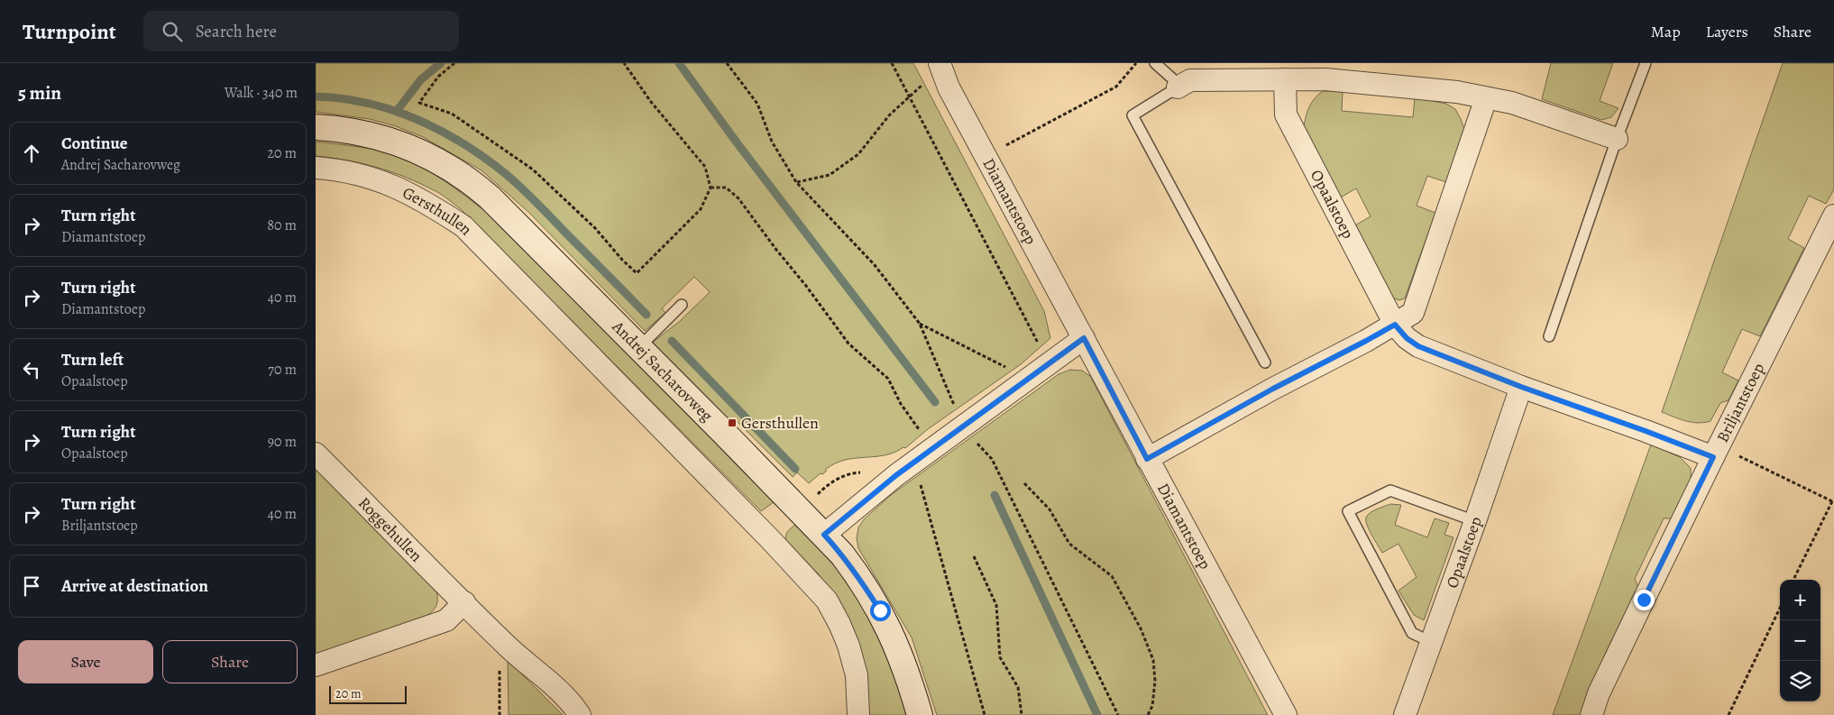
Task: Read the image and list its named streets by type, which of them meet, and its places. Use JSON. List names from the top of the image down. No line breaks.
{"streets":{"street":["Diamantstoep","Opaalstoep","Gersthullen","Andrej Sacharovweg","Briljantstoep","Roggehullen"]},"crossings":[["Opaalstoep","Briljantstoep"]],"places":{"transit":["Gersthullen"]},"scale_bar":"20 m","page":{"header":"Turnpoint","search":"Search here","nav":["Map","Layers","Share"],"heading":["5 min","Walk · 340 m"],"list":[["Continue","Andrej Sacharovweg","20 m"],["Turn right","Diamantstoep","80 m"],["Turn right","Diamantstoep","40 m"],["Turn left","Opaalstoep","70 m"],["Turn right","Opaalstoep","90 m"],["Turn right","Briljantstoep","40 m"],"Arrive at destination"],"map_buttons":["+","−"],"buttons":["Save","Share"],"scale":"20 m"}}
